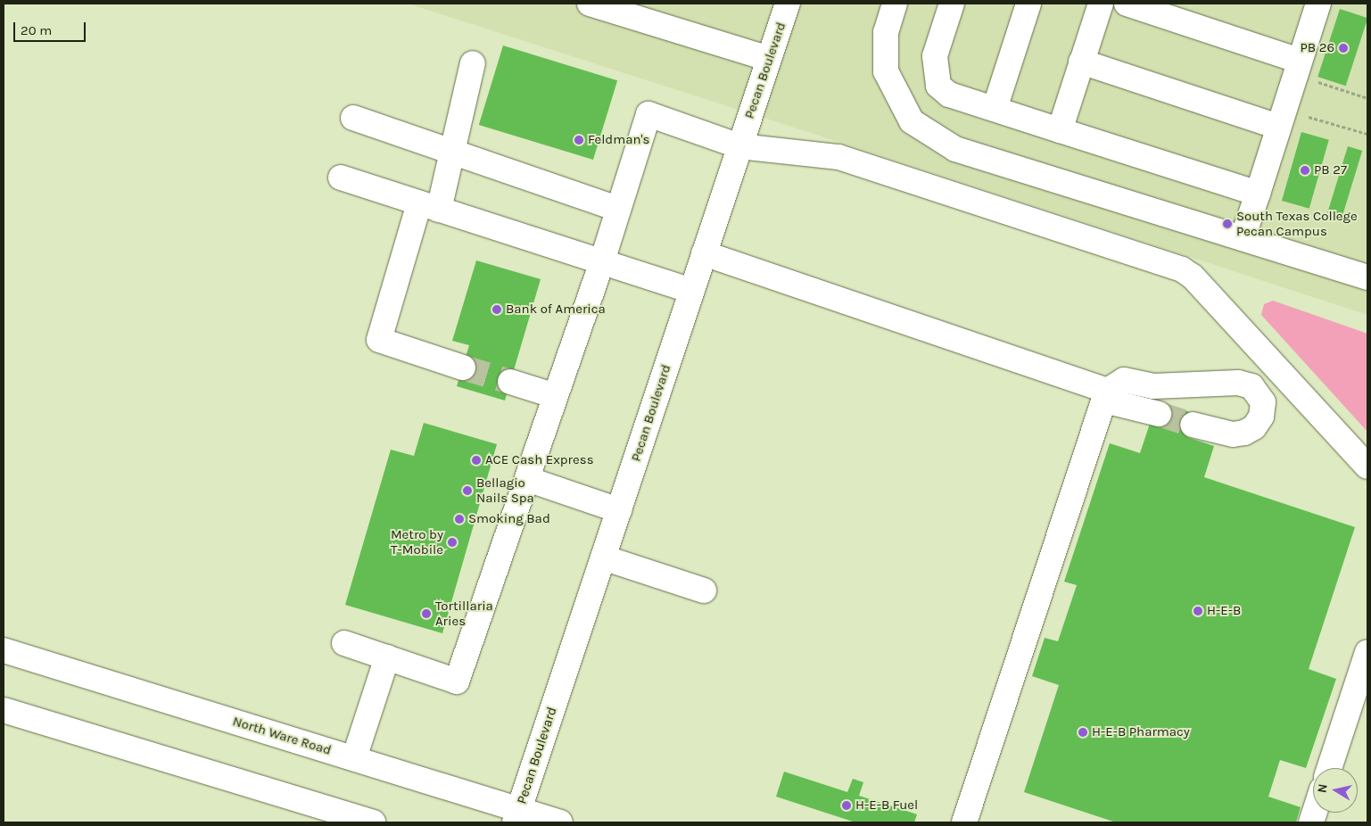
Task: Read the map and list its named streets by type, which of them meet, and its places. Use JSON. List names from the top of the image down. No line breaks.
{"streets":{"main road":["Pecan Boulevard","North Ware Road"]},"crossings":[["Pecan Boulevard","North Ware Road"]],"places":["PB 26","Feldman's","PB 27","South Texas College Pecan Campus","Bank of America","ACE Cash Express","Bellagio Nails Spa","Smoking Bad","Metro by T-Mobile","H-E-B","Tortillaria Aries","H-E-B Pharmacy","H-E-B Fuel"],"scale_bar":"20 m","north":"left"}
